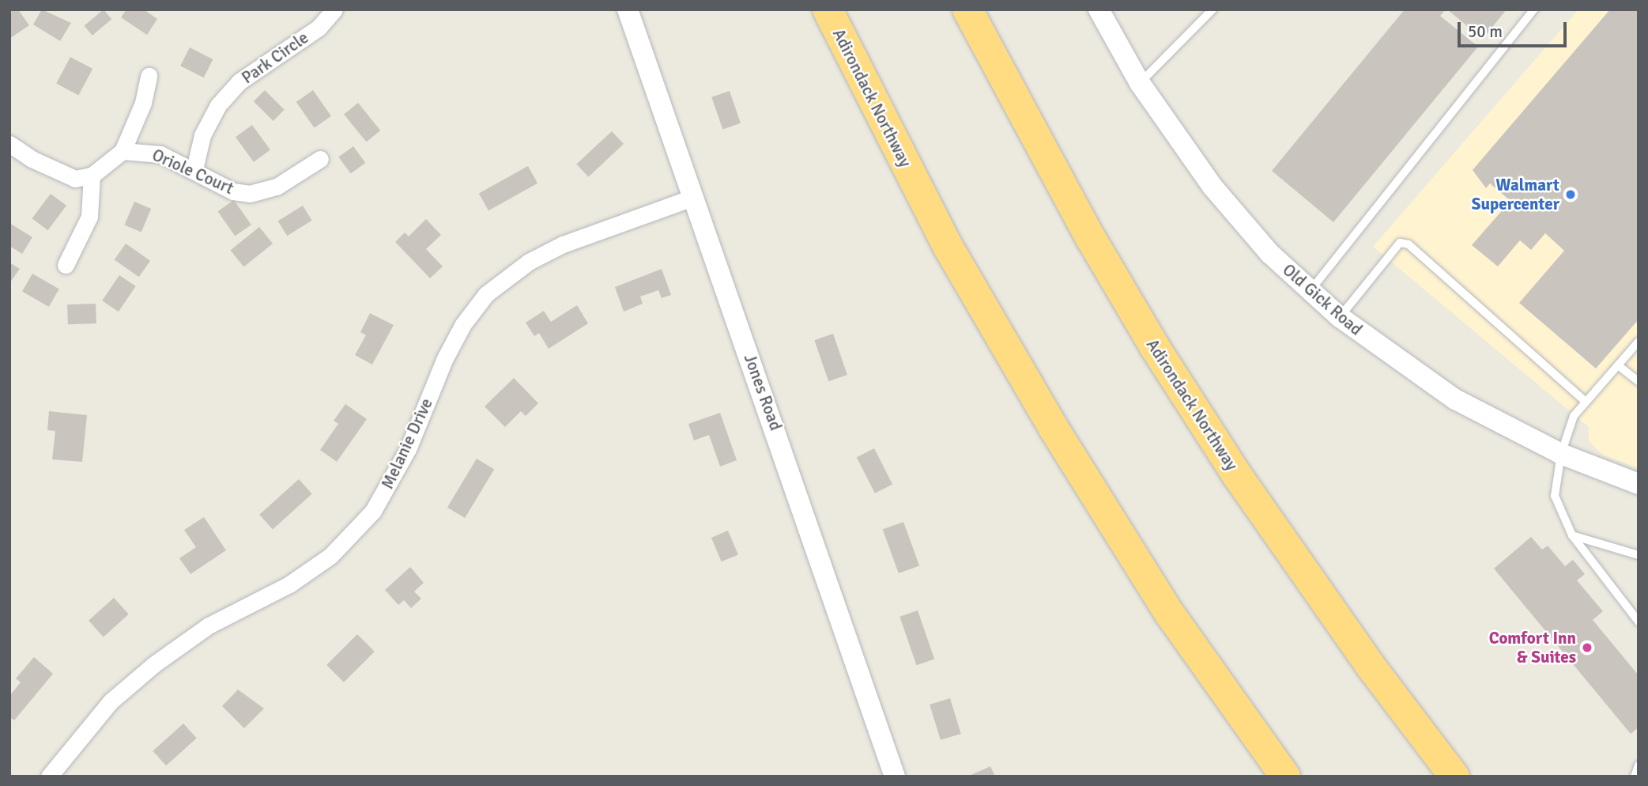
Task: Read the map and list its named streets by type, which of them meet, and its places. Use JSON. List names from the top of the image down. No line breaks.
{"streets":{"highway":["Adirondack Northway"],"street":["Park Circle","Oriole Court","Old Gick Road","Jones Road","Melanie Drive"]},"crossings":[["Park Circle","Oriole Court"],["Jones Road","Melanie Drive"]],"places":["Walmart Supercenter","Comfort Inn & Suites"],"scale_bar":"50 m"}
